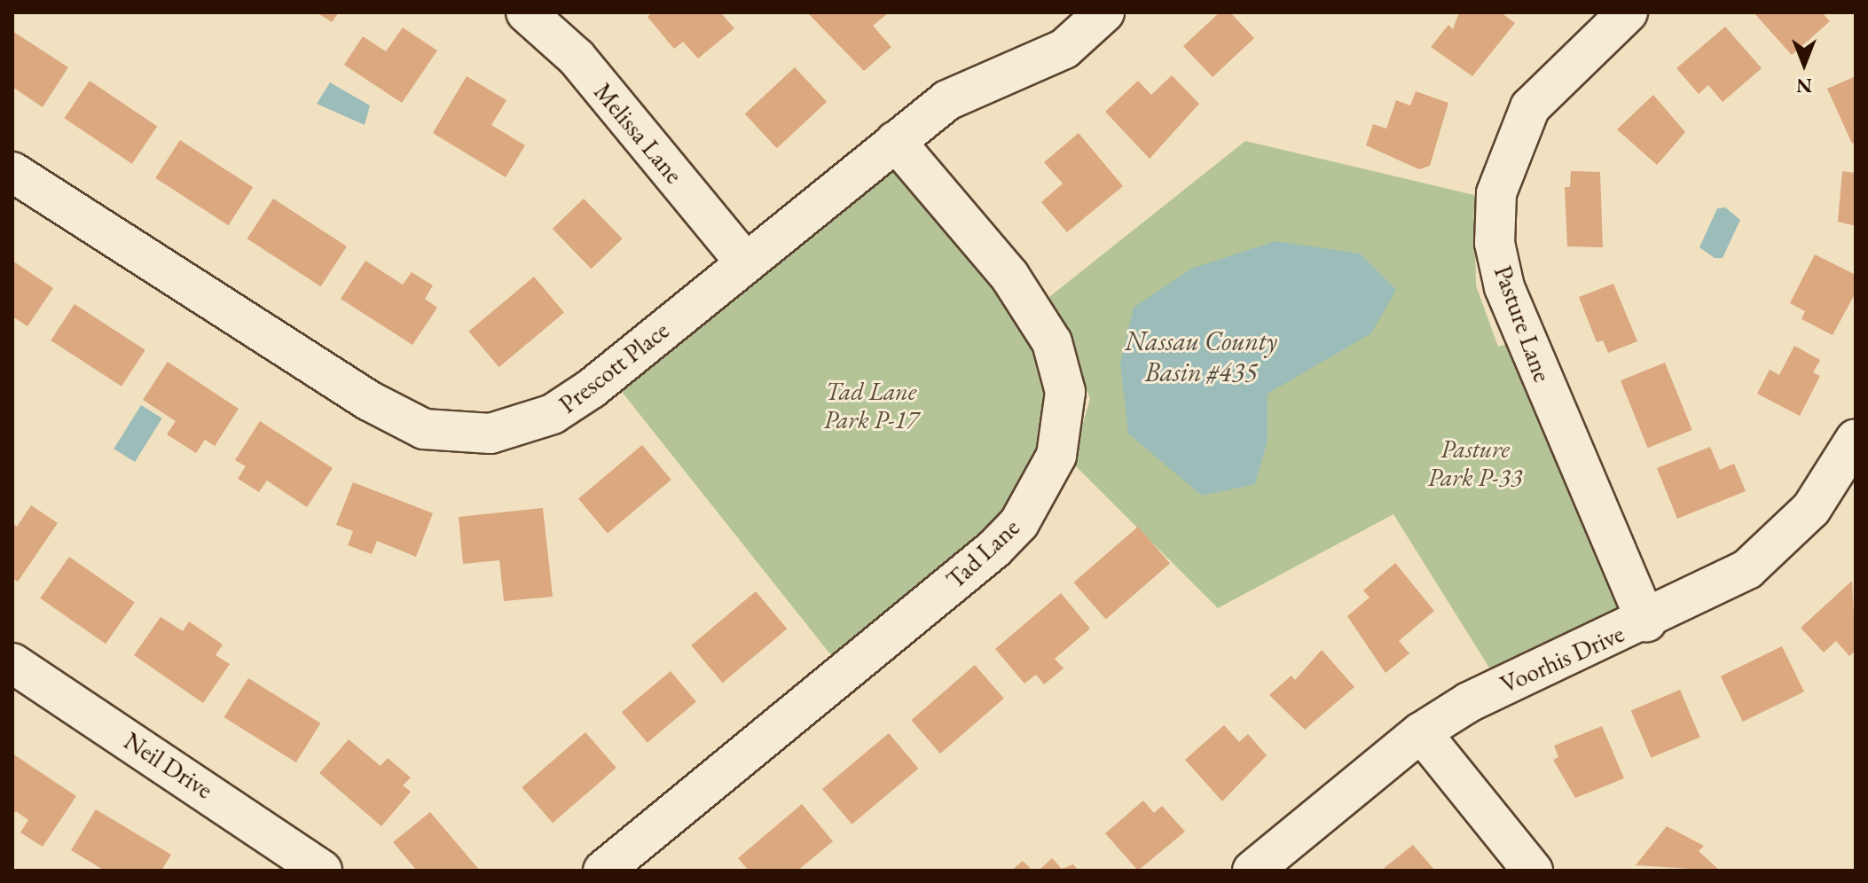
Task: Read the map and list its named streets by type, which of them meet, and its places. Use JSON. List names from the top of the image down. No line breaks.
{"streets":{"street":["Melissa Lane","Pasture Lane","Prescott Place","Tad Lane","Voorhis Drive","Neil Drive"]},"crossings":[["Melissa Lane","Prescott Place"],["Pasture Lane","Voorhis Drive"],["Prescott Place","Tad Lane"]],"water":["Nassau County Basin #435"],"parks":["Tad Lane Park P-17","Pasture Park P-33"],"north":"bottom"}
